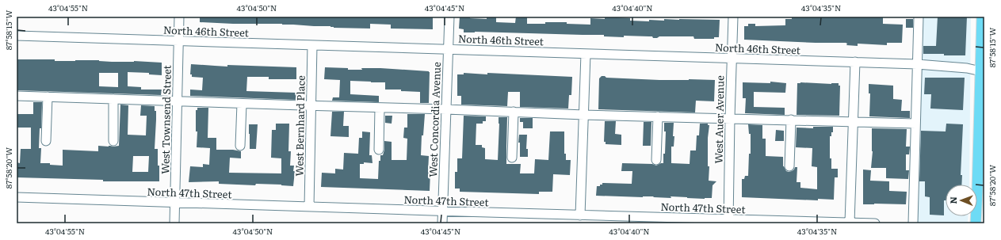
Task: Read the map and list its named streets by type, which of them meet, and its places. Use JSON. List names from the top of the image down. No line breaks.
{"streets":{"street":["North 46th Street","West Townsend Street","West Concordia Avenue","West Auer Avenue","West Bernhard Place","North 47th Street"]},"crossings":[["North 46th Street","West Townsend Street"],["North 46th Street","West Concordia Avenue"],["North 46th Street","West Auer Avenue"],["North 46th Street","West Bernhard Place"],["West Townsend Street","North 47th Street"],["West Concordia Avenue","North 47th Street"],["West Auer Avenue","North 47th Street"],["West Bernhard Place","North 47th Street"]],"north":"left","coordinates":["43°04'55\"N","43°04'50\"N","43°04'45\"N","43°04'40\"N","43°04'35\"N","87°58'15\"W","87°58'20\"W"]}
